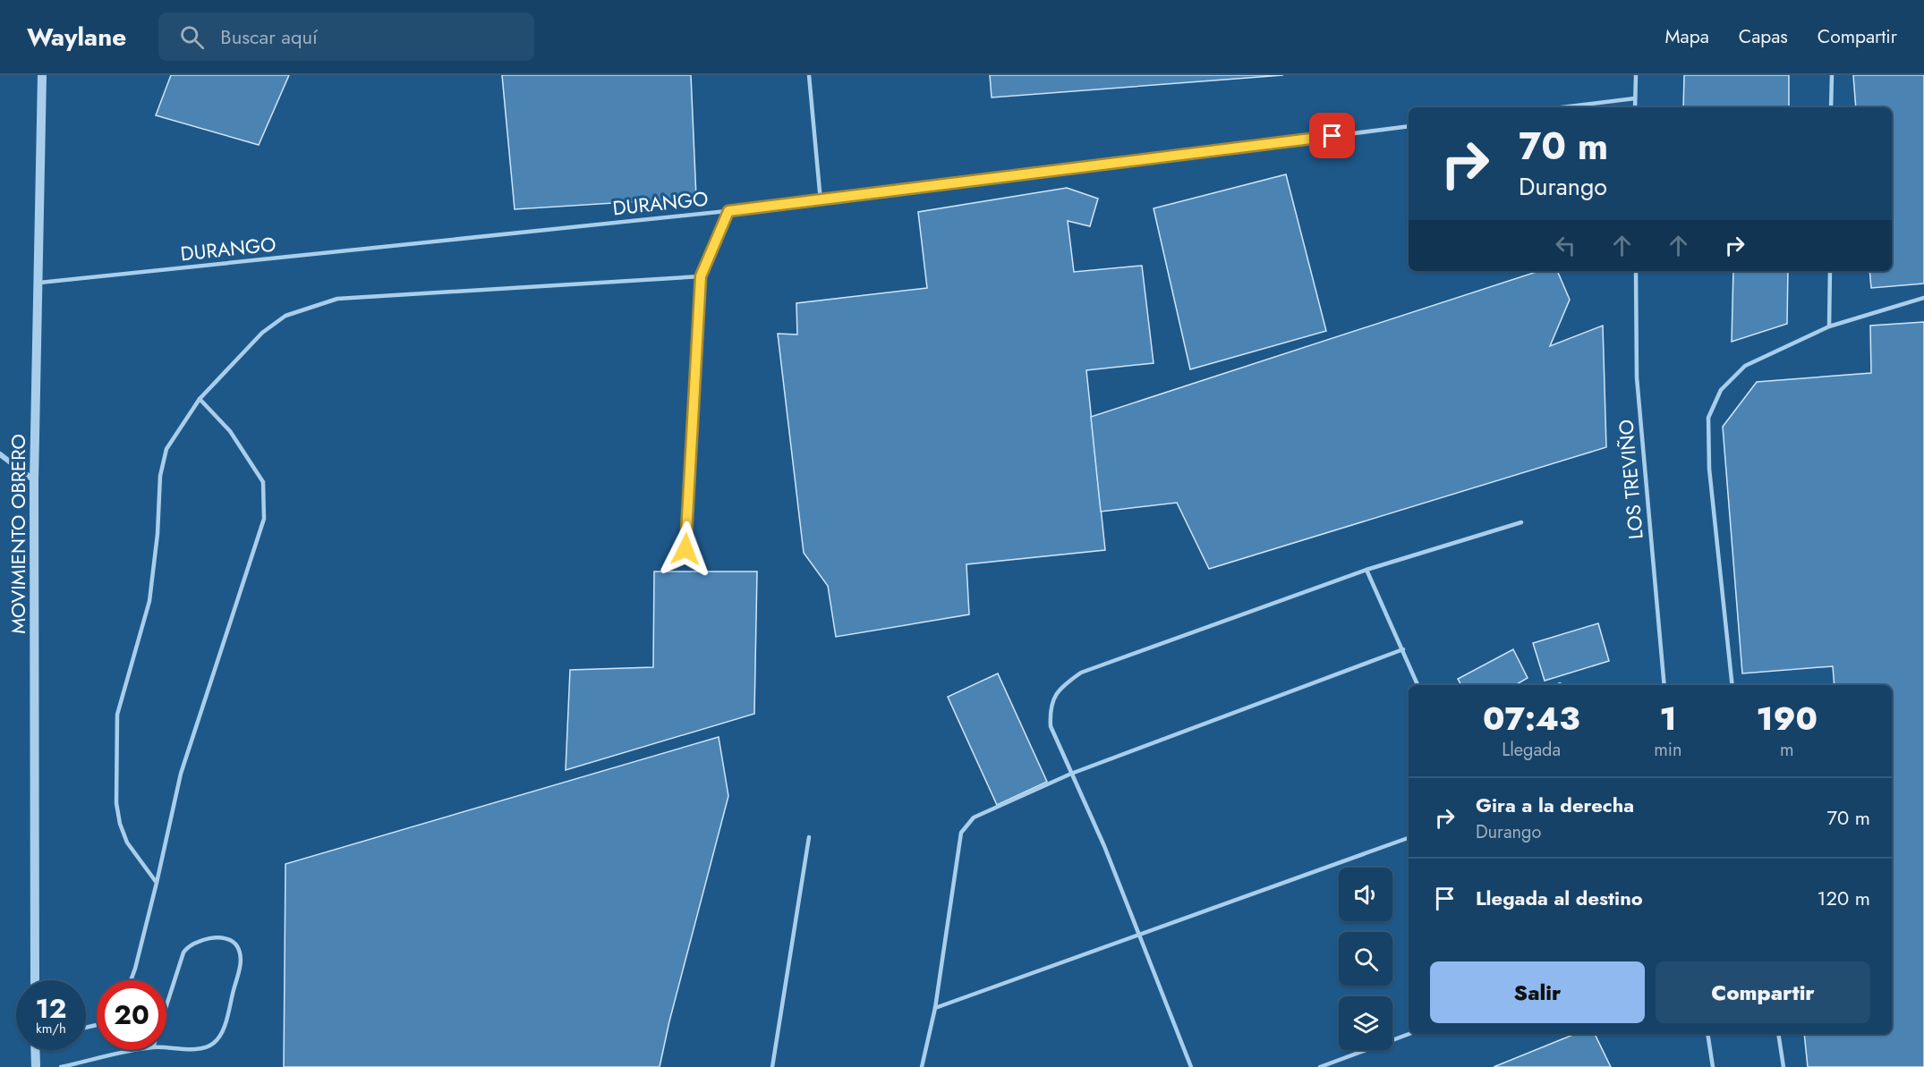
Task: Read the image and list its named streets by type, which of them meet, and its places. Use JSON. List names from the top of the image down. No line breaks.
{"streets":{"street":["MOVIMIENTO OBRERO"],"lane":["DURANGO","LOS TREVIÑO"]},"crossings":[["DURANGO","MOVIMIENTO OBRERO"]],"page":{"header":"Waylane","search":"Buscar aquí","nav":["Mapa","Capas","Compartir"],"turn":["70 m","Durango"],"eta":["07:43","Llegada","1","min","190","m"],"list":[{"name":"Gira a la derecha","note":"Durango","value":"70 m"},{"name":"Llegada al destino","value":"120 m"}],"buttons":["Salir","Compartir"],"speed":"12 km/h","limit":"20"}}
